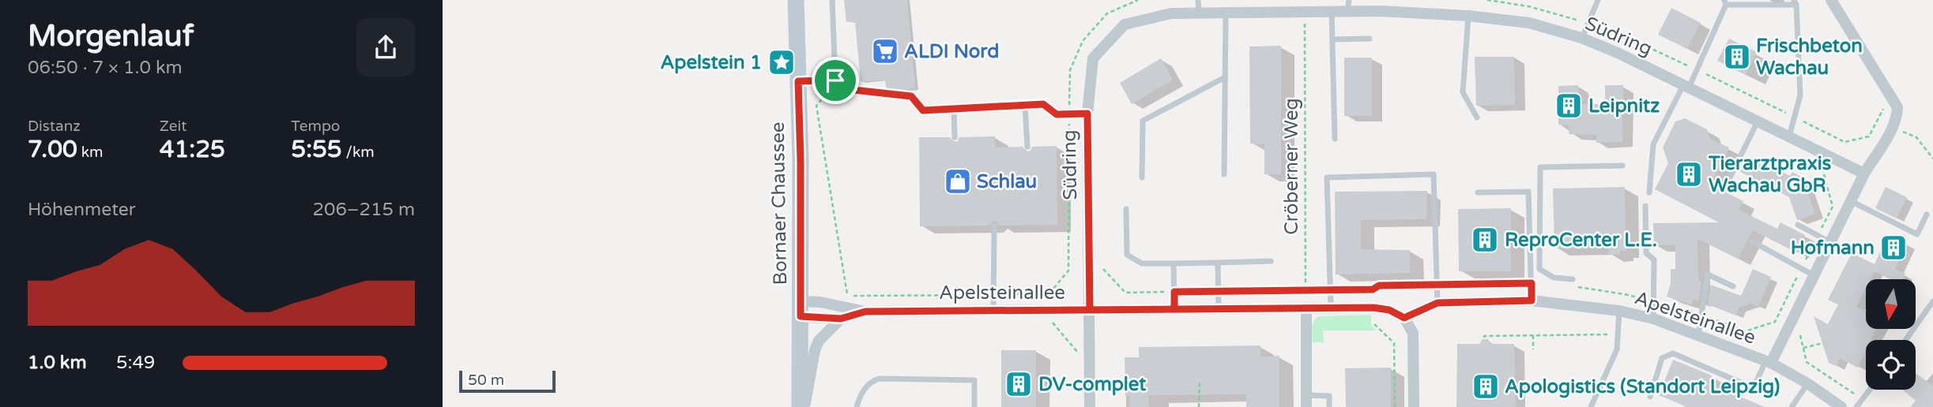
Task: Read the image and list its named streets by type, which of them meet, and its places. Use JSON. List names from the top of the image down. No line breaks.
{"streets":{"main road":["Bornaer Chaussee"],"street":["Südring","Apelsteinallee"],"path":["Cröberner Weg"]},"crossings":[["Südring","Apelsteinallee"],["Cröberner Weg","Apelsteinallee"],["Bornaer Chaussee","Apelsteinallee"]],"places":{"supermarket":["ALDI Nord"],"building":["Frischbeton Wachau","Leipnitz","Tierarztpraxis Wachau GbR","ReproCenter L.E.","Hofmann","DV-complet","Apologistics (Standort Leipzig)"],"place":["Apelstein 1"],"shop":["Schlau"]},"scale_bar":"50 m","north":"bottom","page":{"heading":["Morgenlauf","06:50 · 7 × 1.0 km"],"stats":[["Distanz","7.00 km"],["Zeit","41:25"],["Tempo","5:55 /km"]],"chart":["Höhenmeter","206–215 m"],"list":[{"name":"1.0 km","note":"5:49"}],"scale":"50 m"}}
